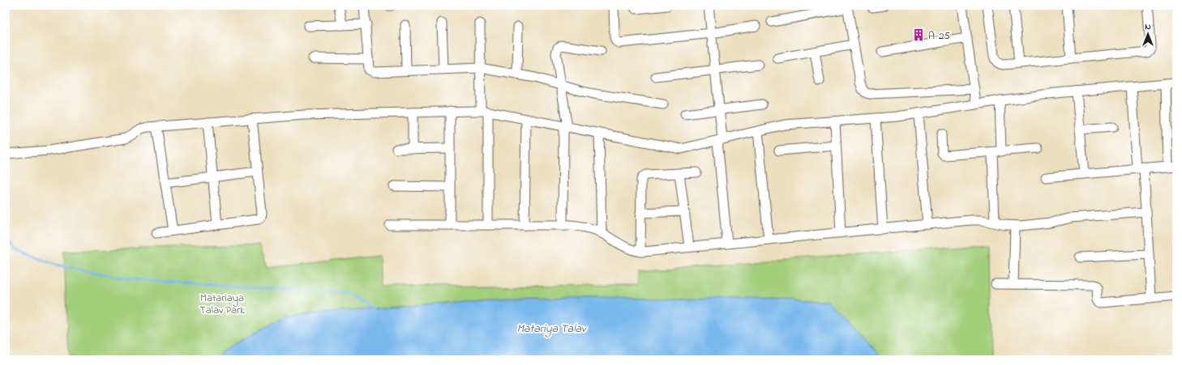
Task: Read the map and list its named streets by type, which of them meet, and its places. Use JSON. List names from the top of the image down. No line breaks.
{"water":["Matariya Talav"],"parks":["Matariaya Talav Park"],"places":{"building":["A-25"]},"north":"top"}
